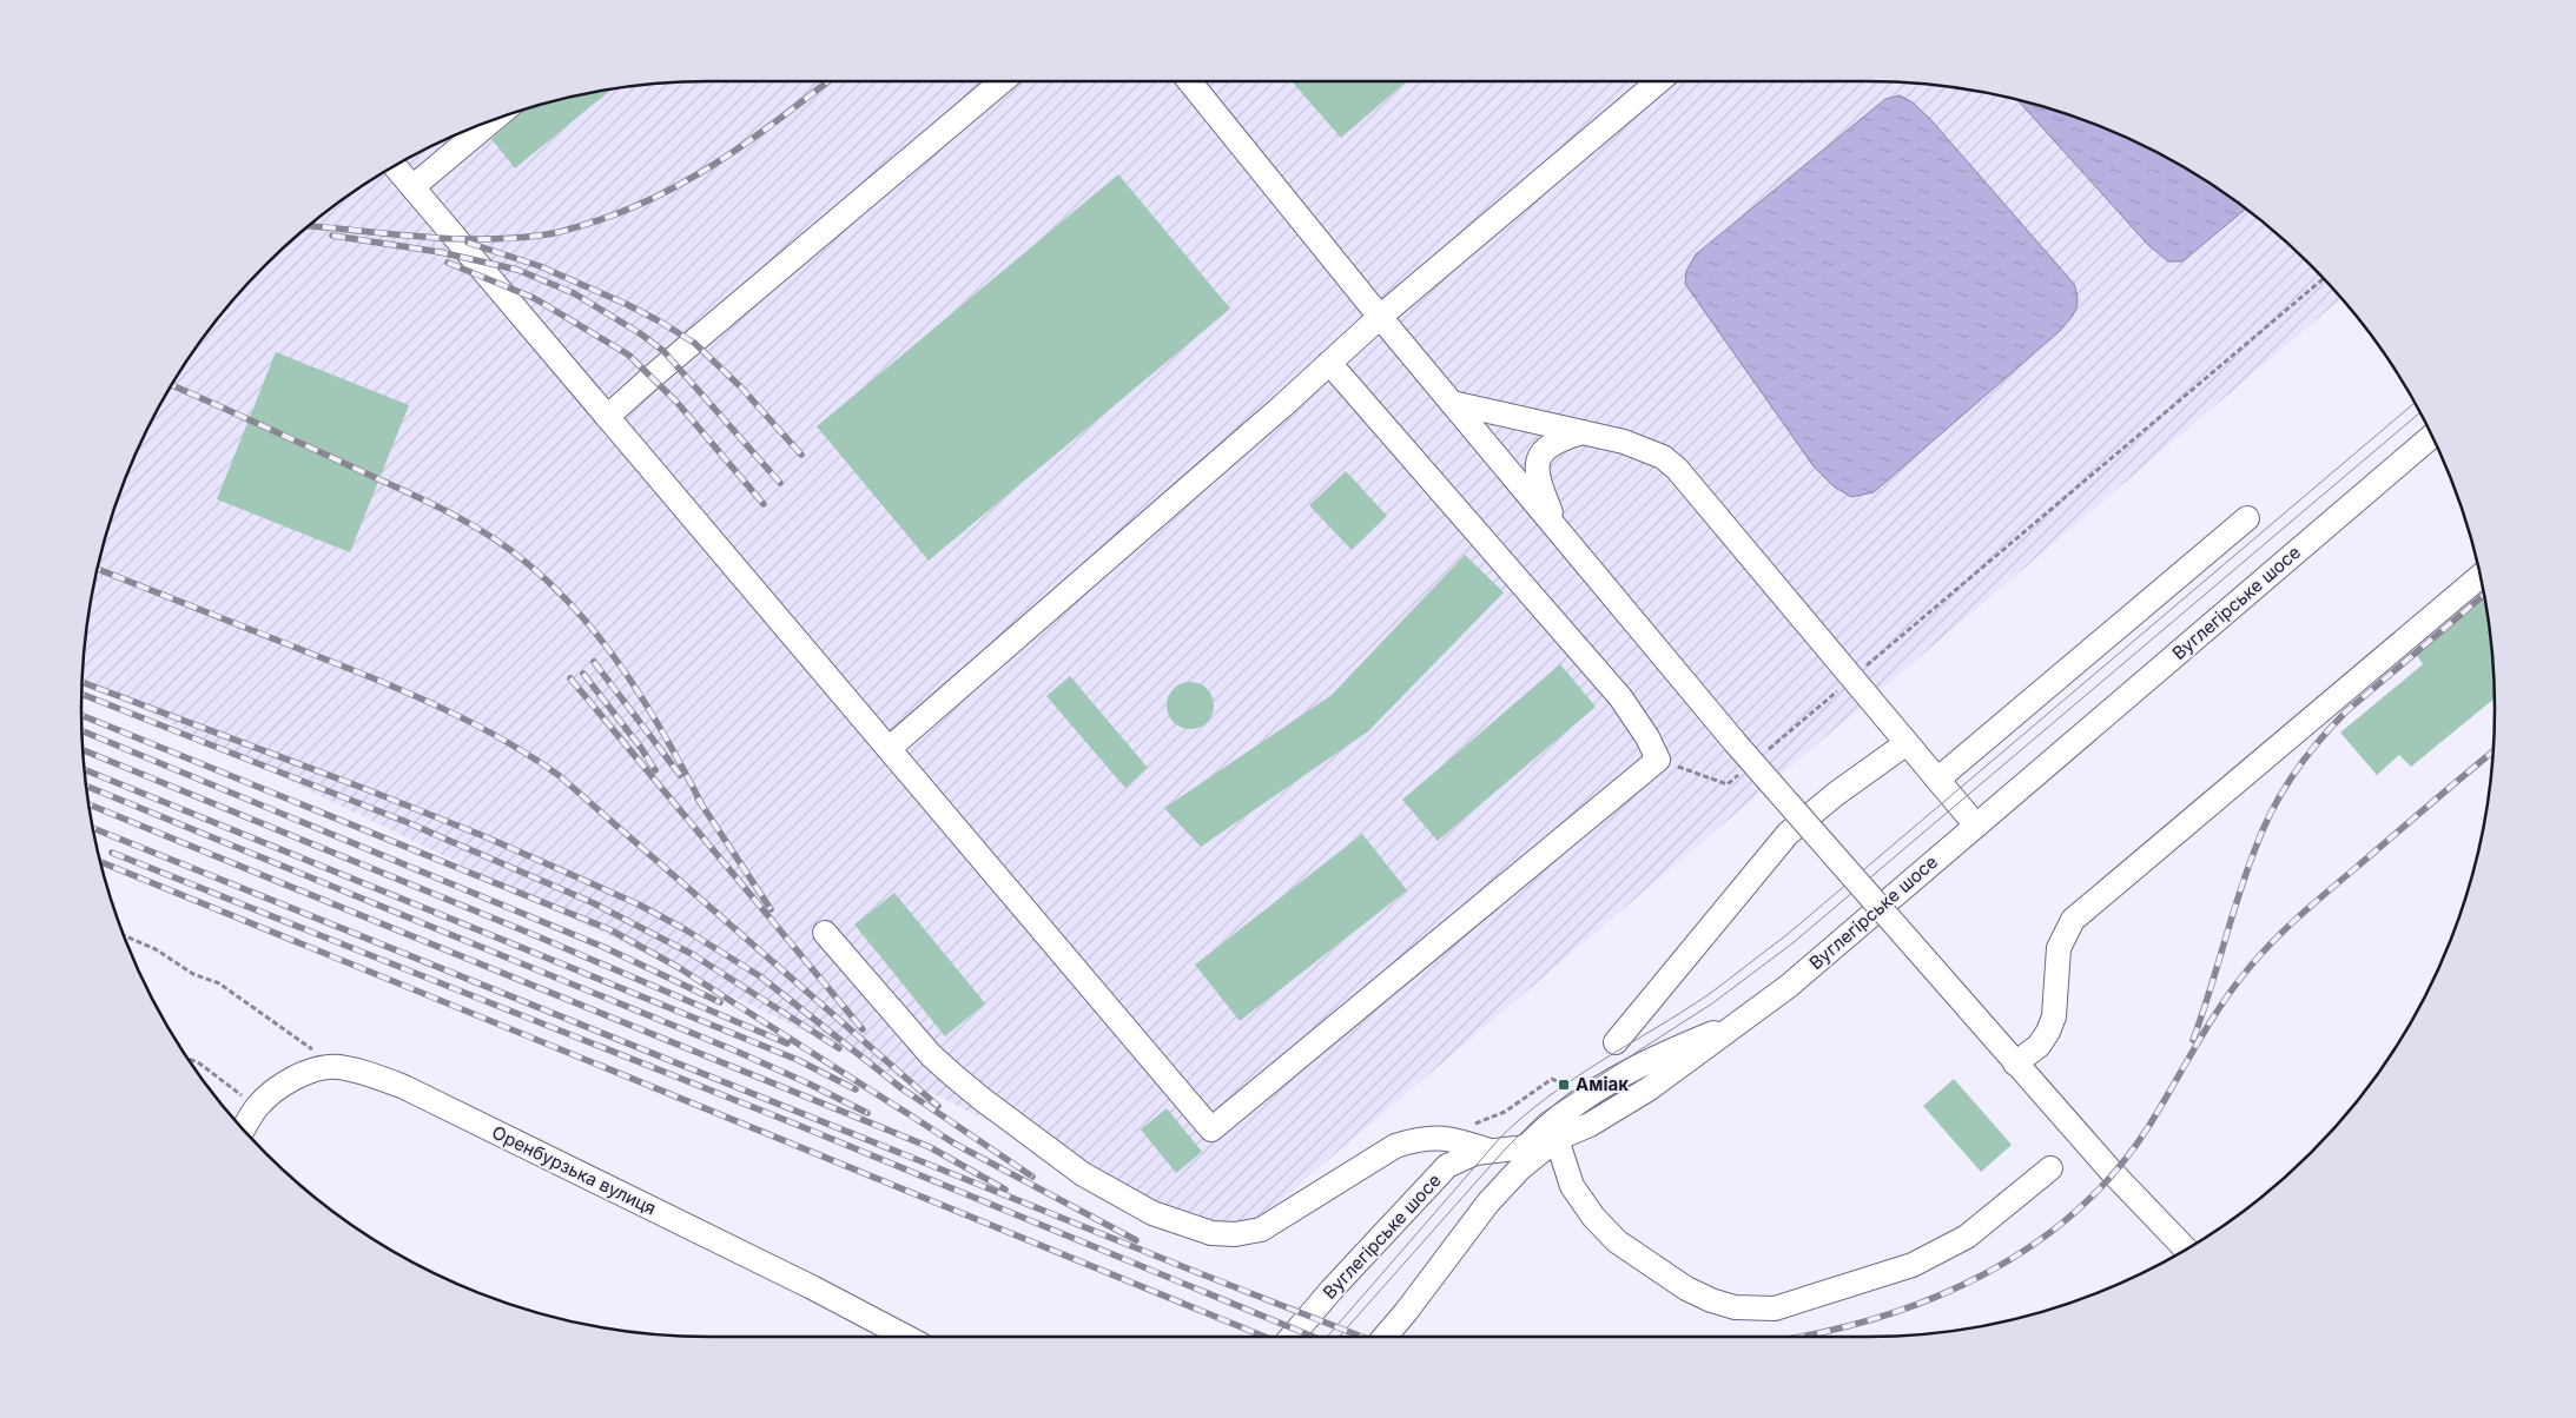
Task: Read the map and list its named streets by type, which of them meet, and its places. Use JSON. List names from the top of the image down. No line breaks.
{"streets":{"street":["Вуглегірське шосе","Оренбурзька вулиця"]},"places":{"transit":["Аміак"]}}
